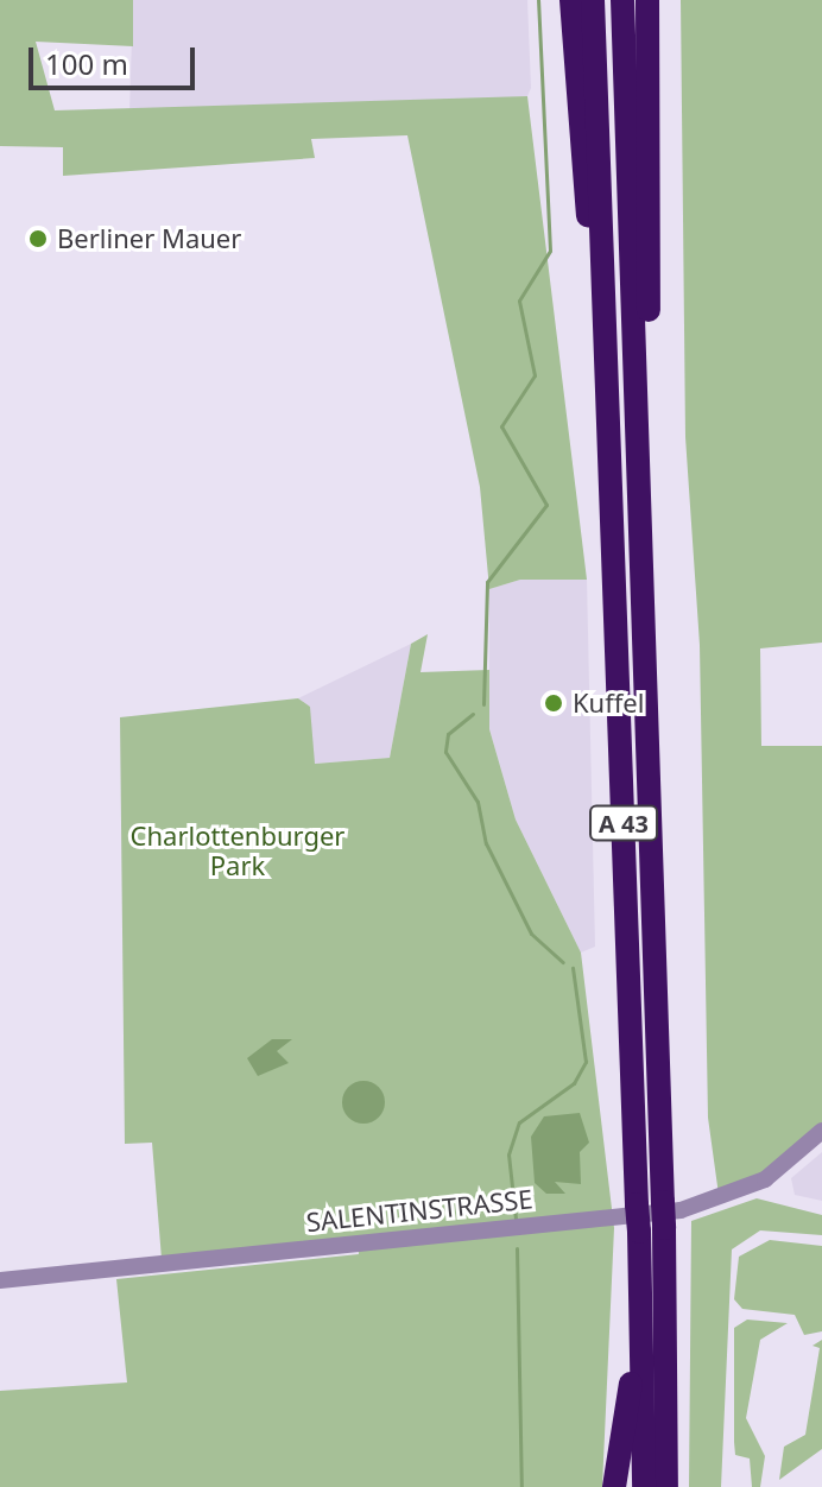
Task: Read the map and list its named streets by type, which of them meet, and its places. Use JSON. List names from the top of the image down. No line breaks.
{"streets":{"highway":["A 43"],"street":["SALENTINSTRASSE"]},"parks":["Charlottenburger Park"],"places":["Berliner Mauer","Kuffel"],"scale_bar":"100 m"}
